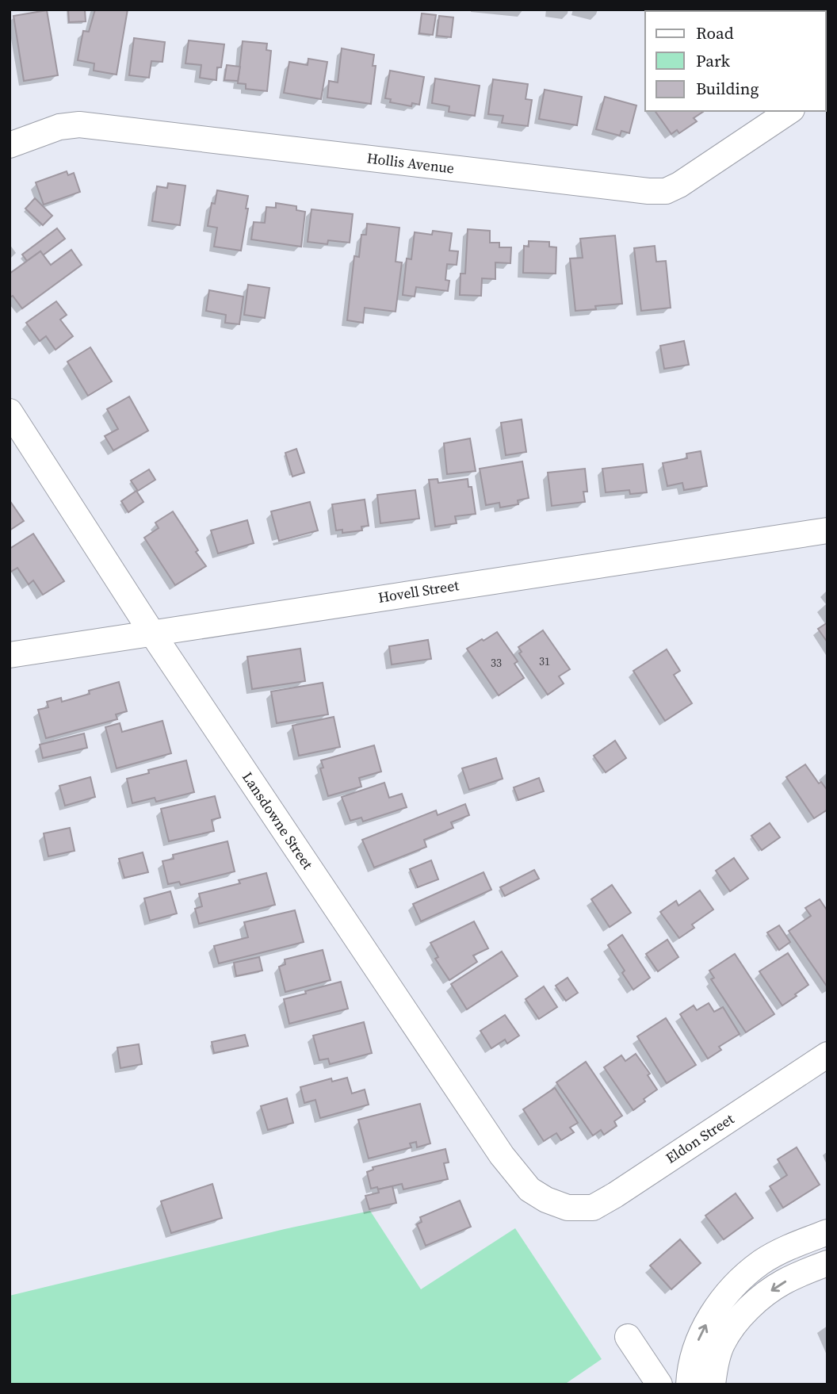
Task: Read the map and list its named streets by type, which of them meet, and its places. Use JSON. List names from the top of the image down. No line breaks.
{"streets":{"street":["Hollis Avenue","Hovell Street","Lansdowne Street","Eldon Street"]},"crossings":[["Hovell Street","Lansdowne Street"],["Lansdowne Street","Eldon Street"]],"house_numbers":["31","33"],"legend":["Road","Park","Building"]}
